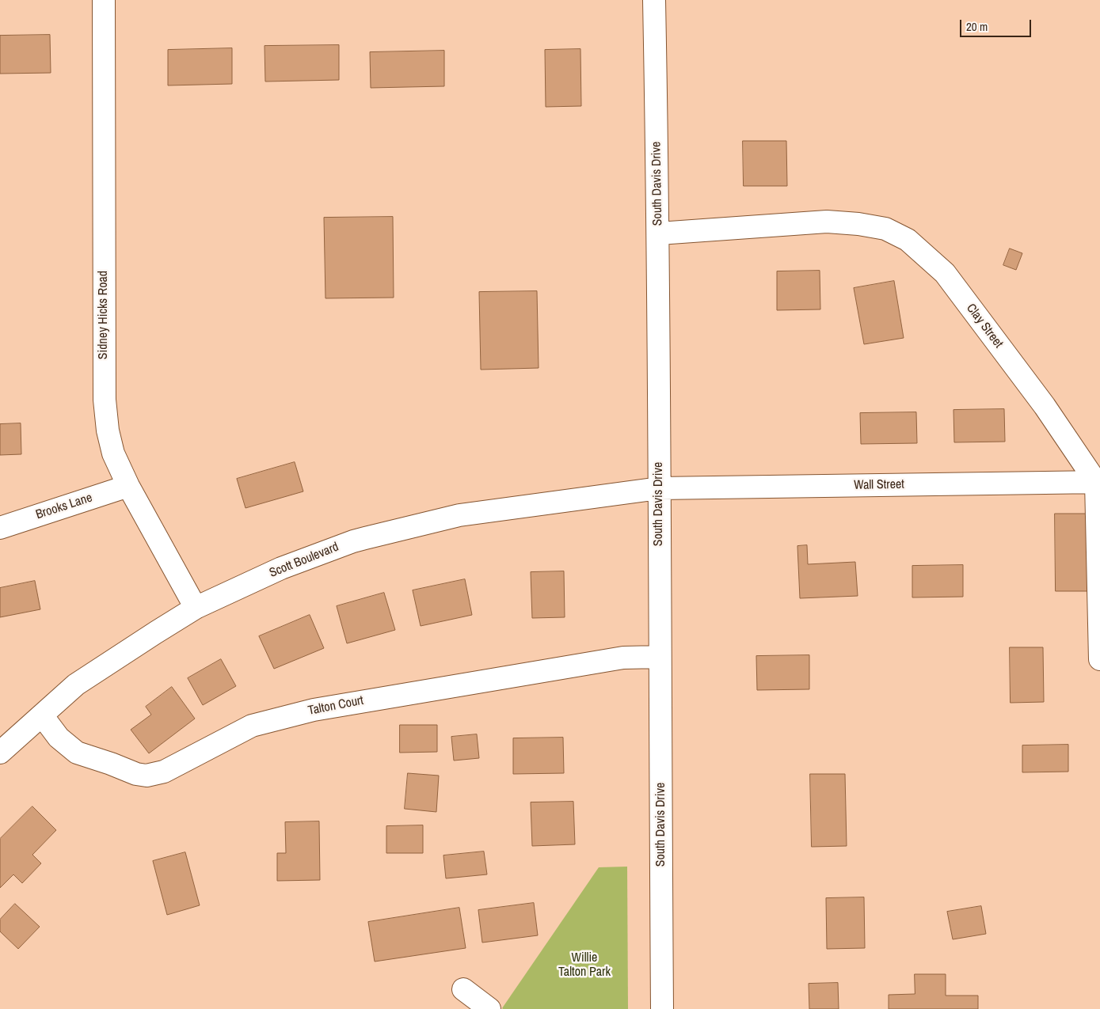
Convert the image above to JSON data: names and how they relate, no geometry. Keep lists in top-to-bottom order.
{
  "streets": {
    "street": [
      "South Davis Drive",
      "Sidney Hicks Road",
      "Clay Street",
      "Wall Street",
      "Brooks Lane",
      "Scott Boulevard",
      "Talton Court"
    ]
  },
  "crossings": [
    ["South Davis Drive", "Clay Street"],
    ["South Davis Drive", "Wall Street"],
    ["South Davis Drive", "Scott Boulevard"],
    ["South Davis Drive", "Talton Court"],
    ["Sidney Hicks Road", "Brooks Lane"],
    ["Sidney Hicks Road", "Scott Boulevard"],
    ["Clay Street", "Wall Street"],
    ["Wall Street", "Scott Boulevard"],
    ["Scott Boulevard", "Talton Court"]
  ],
  "parks": ["Willie Talton Park"],
  "scale_bar": "20 m"
}
